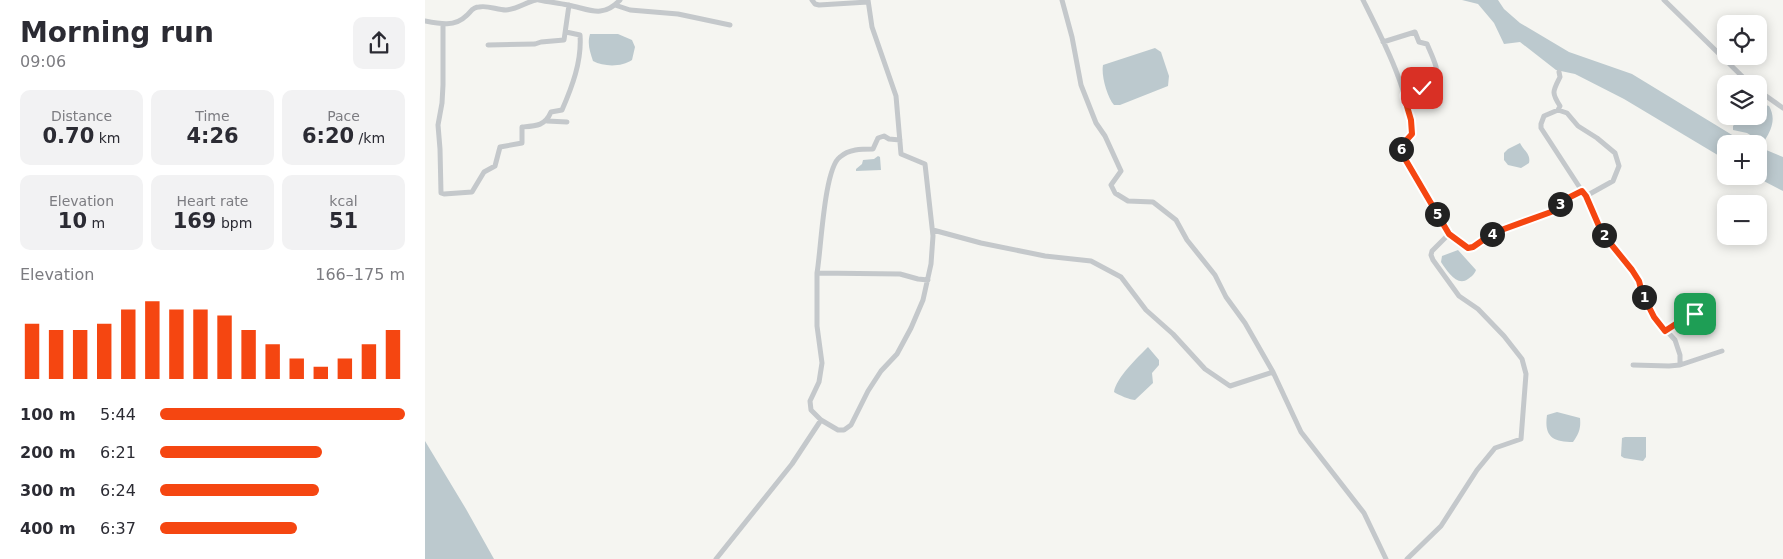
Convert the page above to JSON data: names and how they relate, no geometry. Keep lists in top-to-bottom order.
{
  "page": {
    "heading": ["Morning run", "09:06"],
    "map_buttons": ["+", "−"],
    "stats": [
      ["Distance", "0.70 km"],
      ["Time", "4:26"],
      ["Pace", "6:20 /km"],
      ["Elevation", "10 m"],
      ["Heart rate", "169 bpm"],
      ["kcal", "51"]
    ],
    "pins": [
      "6",
      "3",
      "5",
      "4",
      "2",
      "1"
    ],
    "chart": ["Elevation", "166–175 m"],
    "list": [
      {
        "name": "100 m",
        "note": "5:44"
      },
      {
        "name": "200 m",
        "note": "6:21"
      },
      {
        "name": "300 m",
        "note": "6:24"
      },
      {
        "name": "400 m",
        "note": "6:37"
      }
    ]
  }
}
